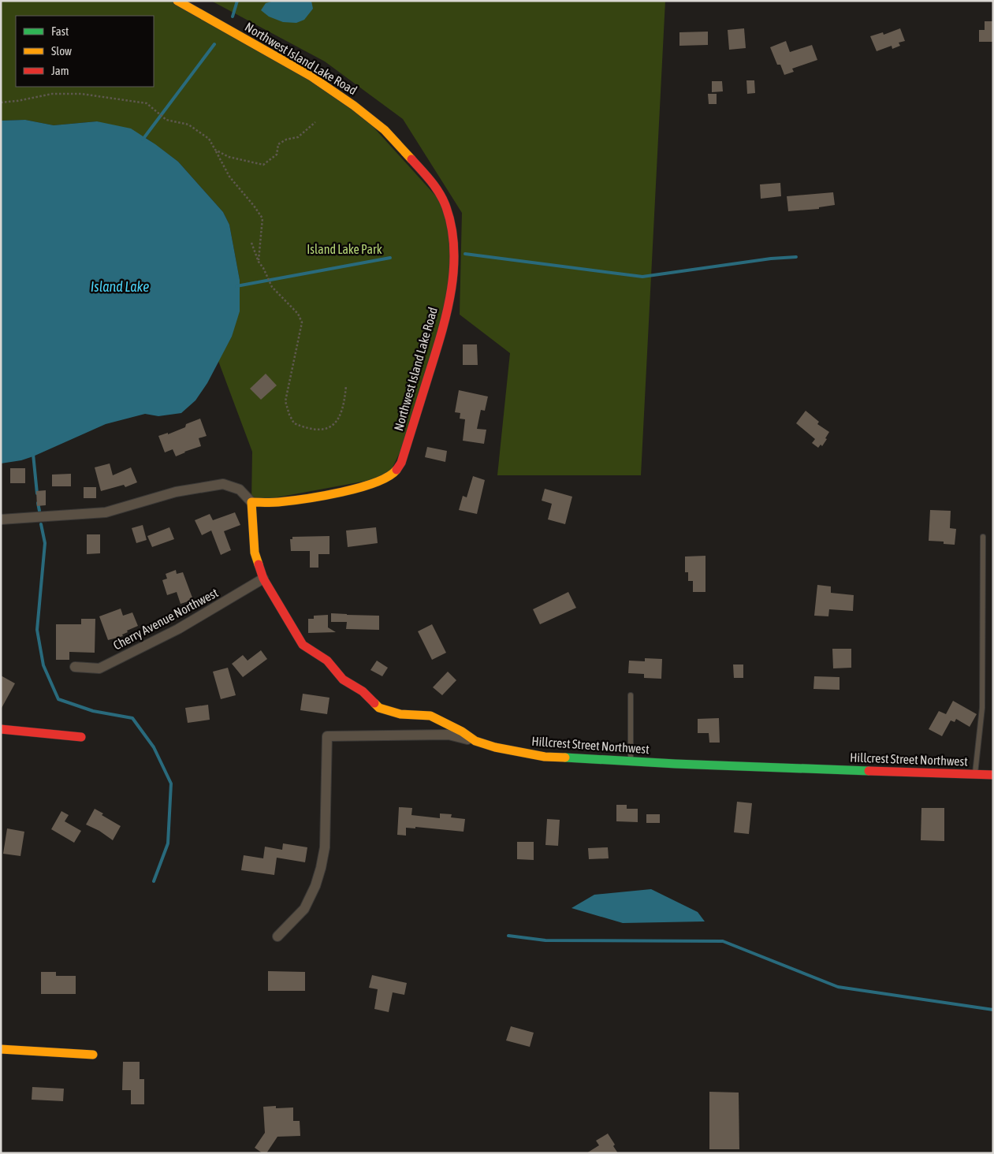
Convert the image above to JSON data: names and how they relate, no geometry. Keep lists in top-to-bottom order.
{
  "streets": {
    "street": ["Northwest Island Lake Road", "Cherry Avenue Northwest", "Hillcrest Street Northwest"]
  },
  "crossings": [
    ["Northwest Island Lake Road", "Hillcrest Street Northwest"],
    ["Cherry Avenue Northwest", "Hillcrest Street Northwest"]
  ],
  "water": ["Island Lake"],
  "parks": ["Island Lake Park"],
  "legend": ["Fast", "Slow", "Jam"]
}
